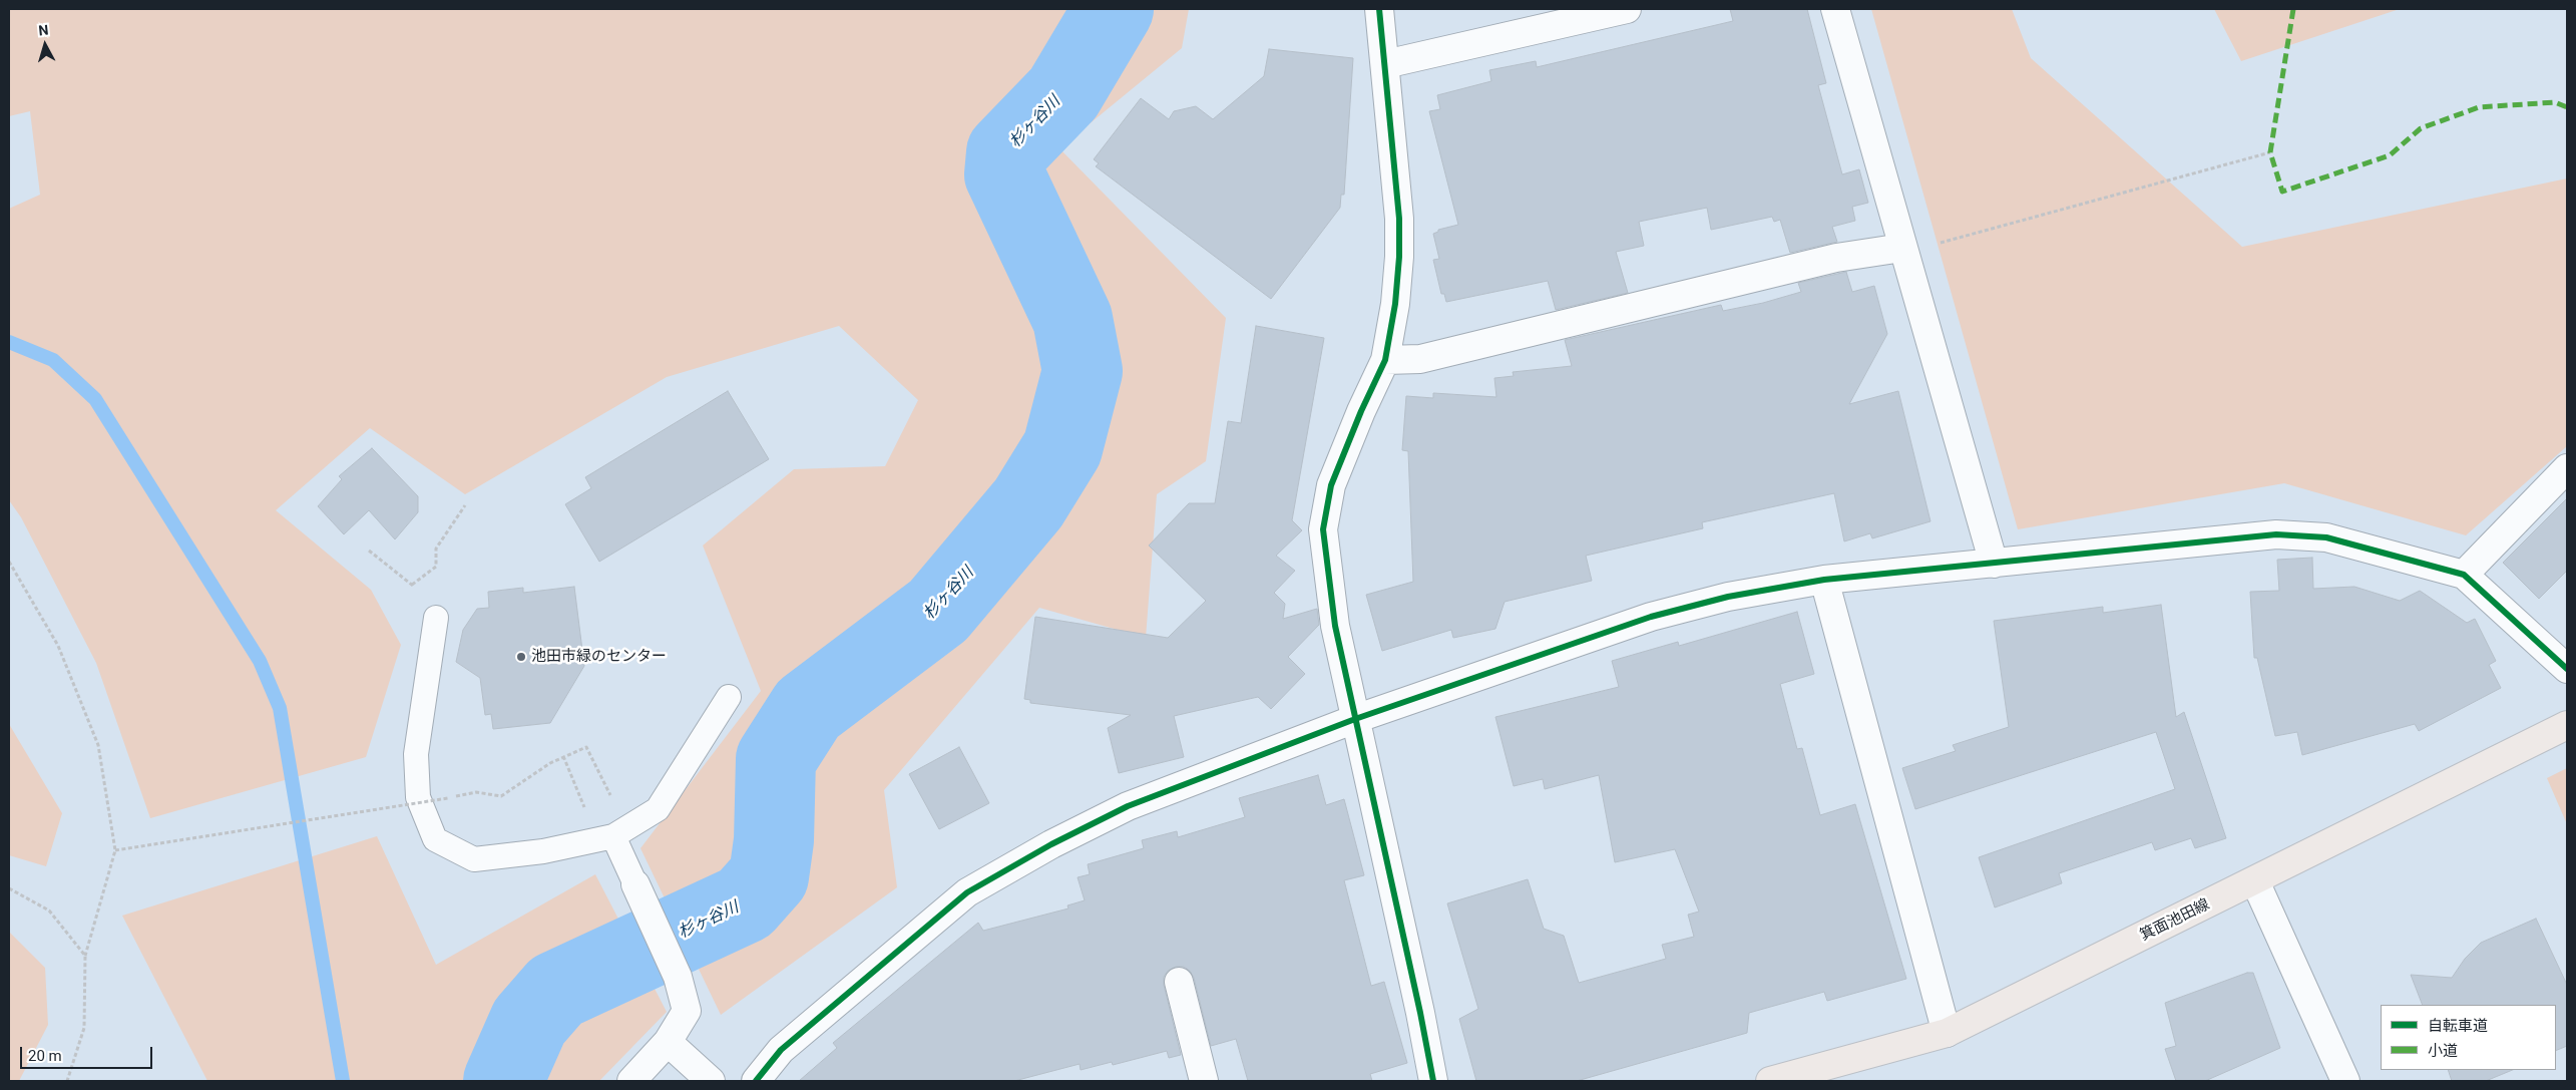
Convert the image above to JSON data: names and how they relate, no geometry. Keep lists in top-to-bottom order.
{
  "streets": {
    "main road": ["箕面池田線"]
  },
  "water": ["杉ヶ谷川"],
  "places": ["池田市緑のセンター"],
  "legend": ["自転車道", "小道"],
  "scale_bar": "20 m",
  "north": "top"
}
